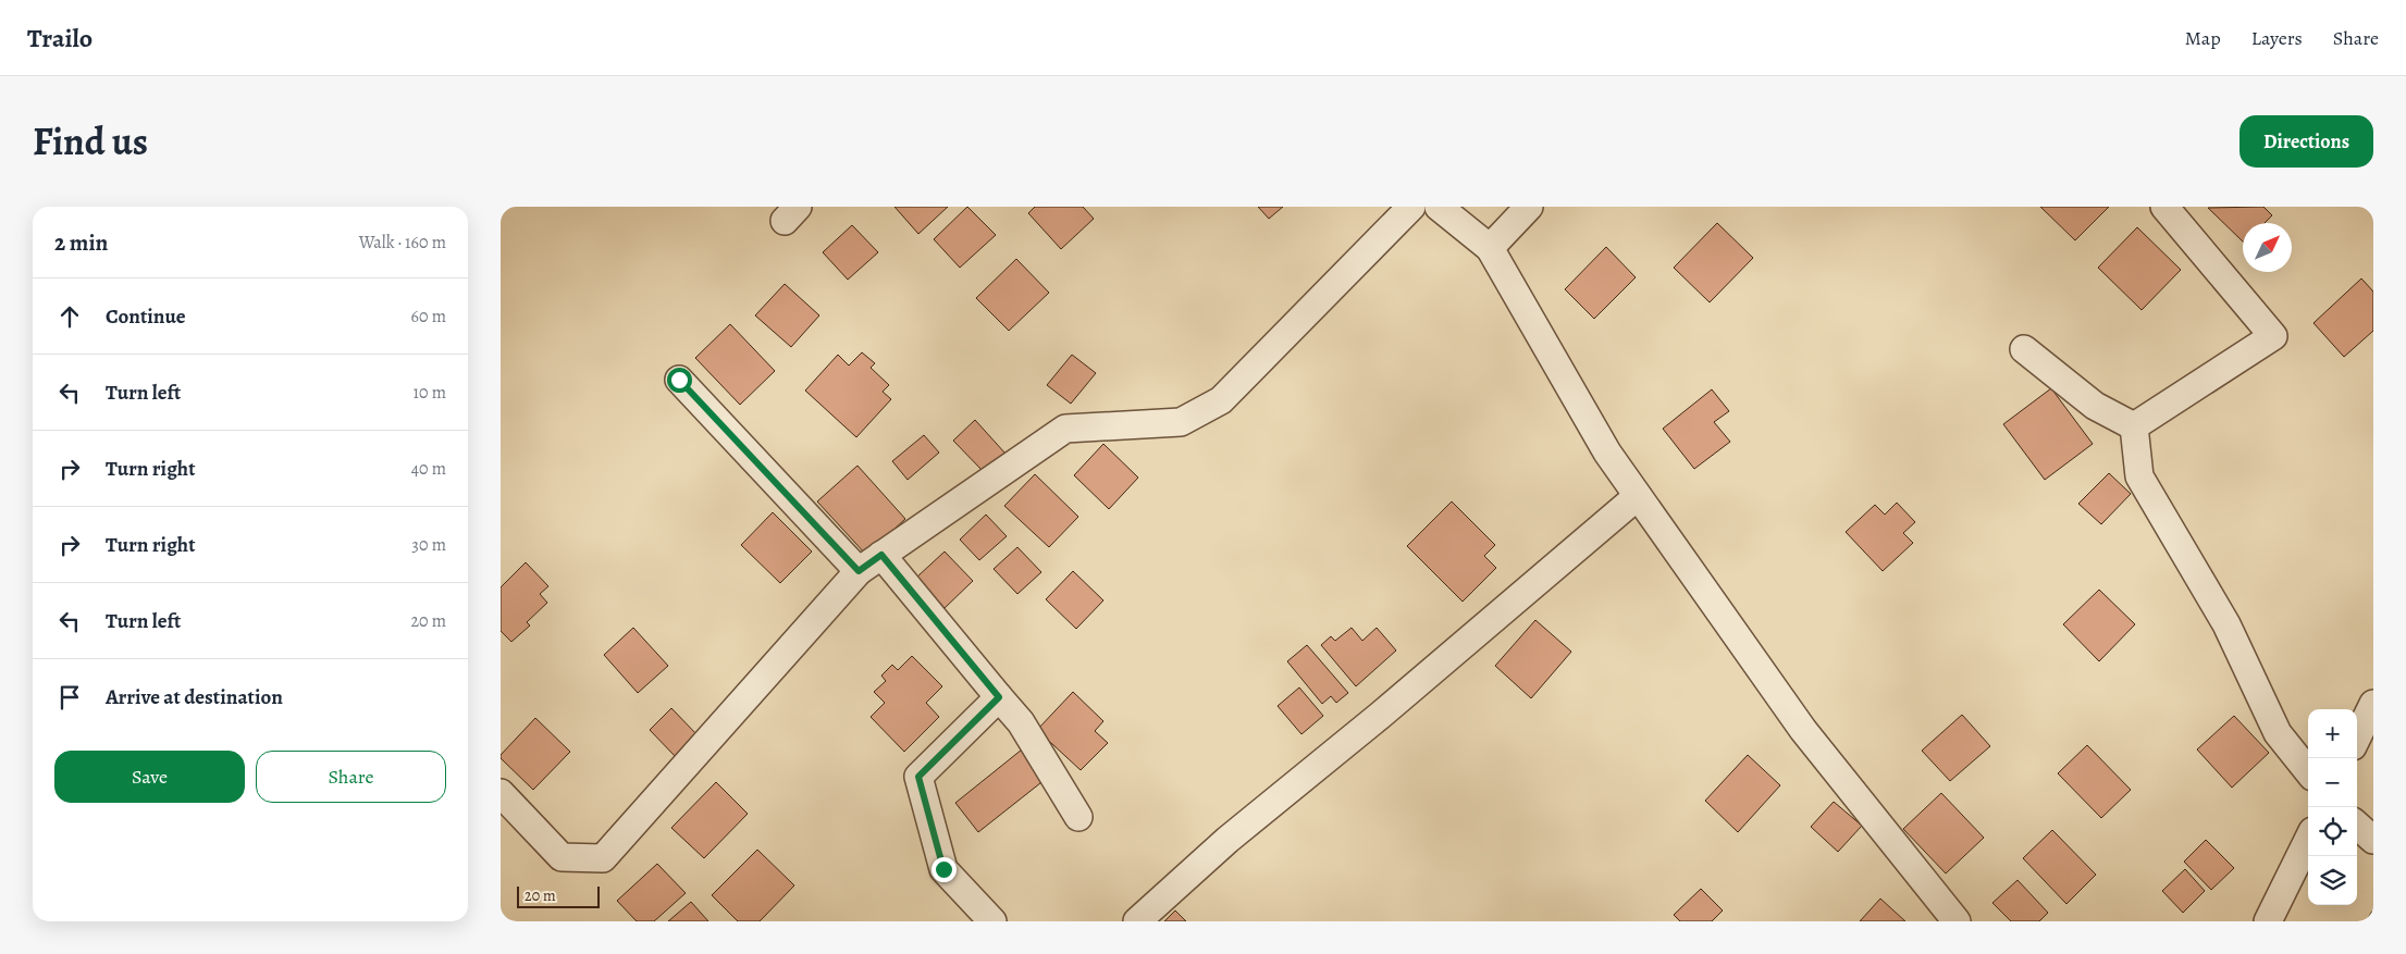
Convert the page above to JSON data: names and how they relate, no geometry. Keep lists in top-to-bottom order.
{
  "scale_bar": "20 m",
  "north": "top right",
  "page": {
    "header": "Trailo",
    "nav": ["Map", "Layers", "Share"],
    "title": "Find us",
    "buttons": [
      "Directions",
      ["Save", "Share"]
    ],
    "heading": ["2 min", "Walk · 160 m"],
    "list": [
      ["Continue", "60 m"],
      ["Turn left", "10 m"],
      ["Turn right", "40 m"],
      ["Turn right", "30 m"],
      ["Turn left", "20 m"],
      "Arrive at destination"
    ],
    "map_buttons": ["+", "−"],
    "scale": "20 m"
  }
}
